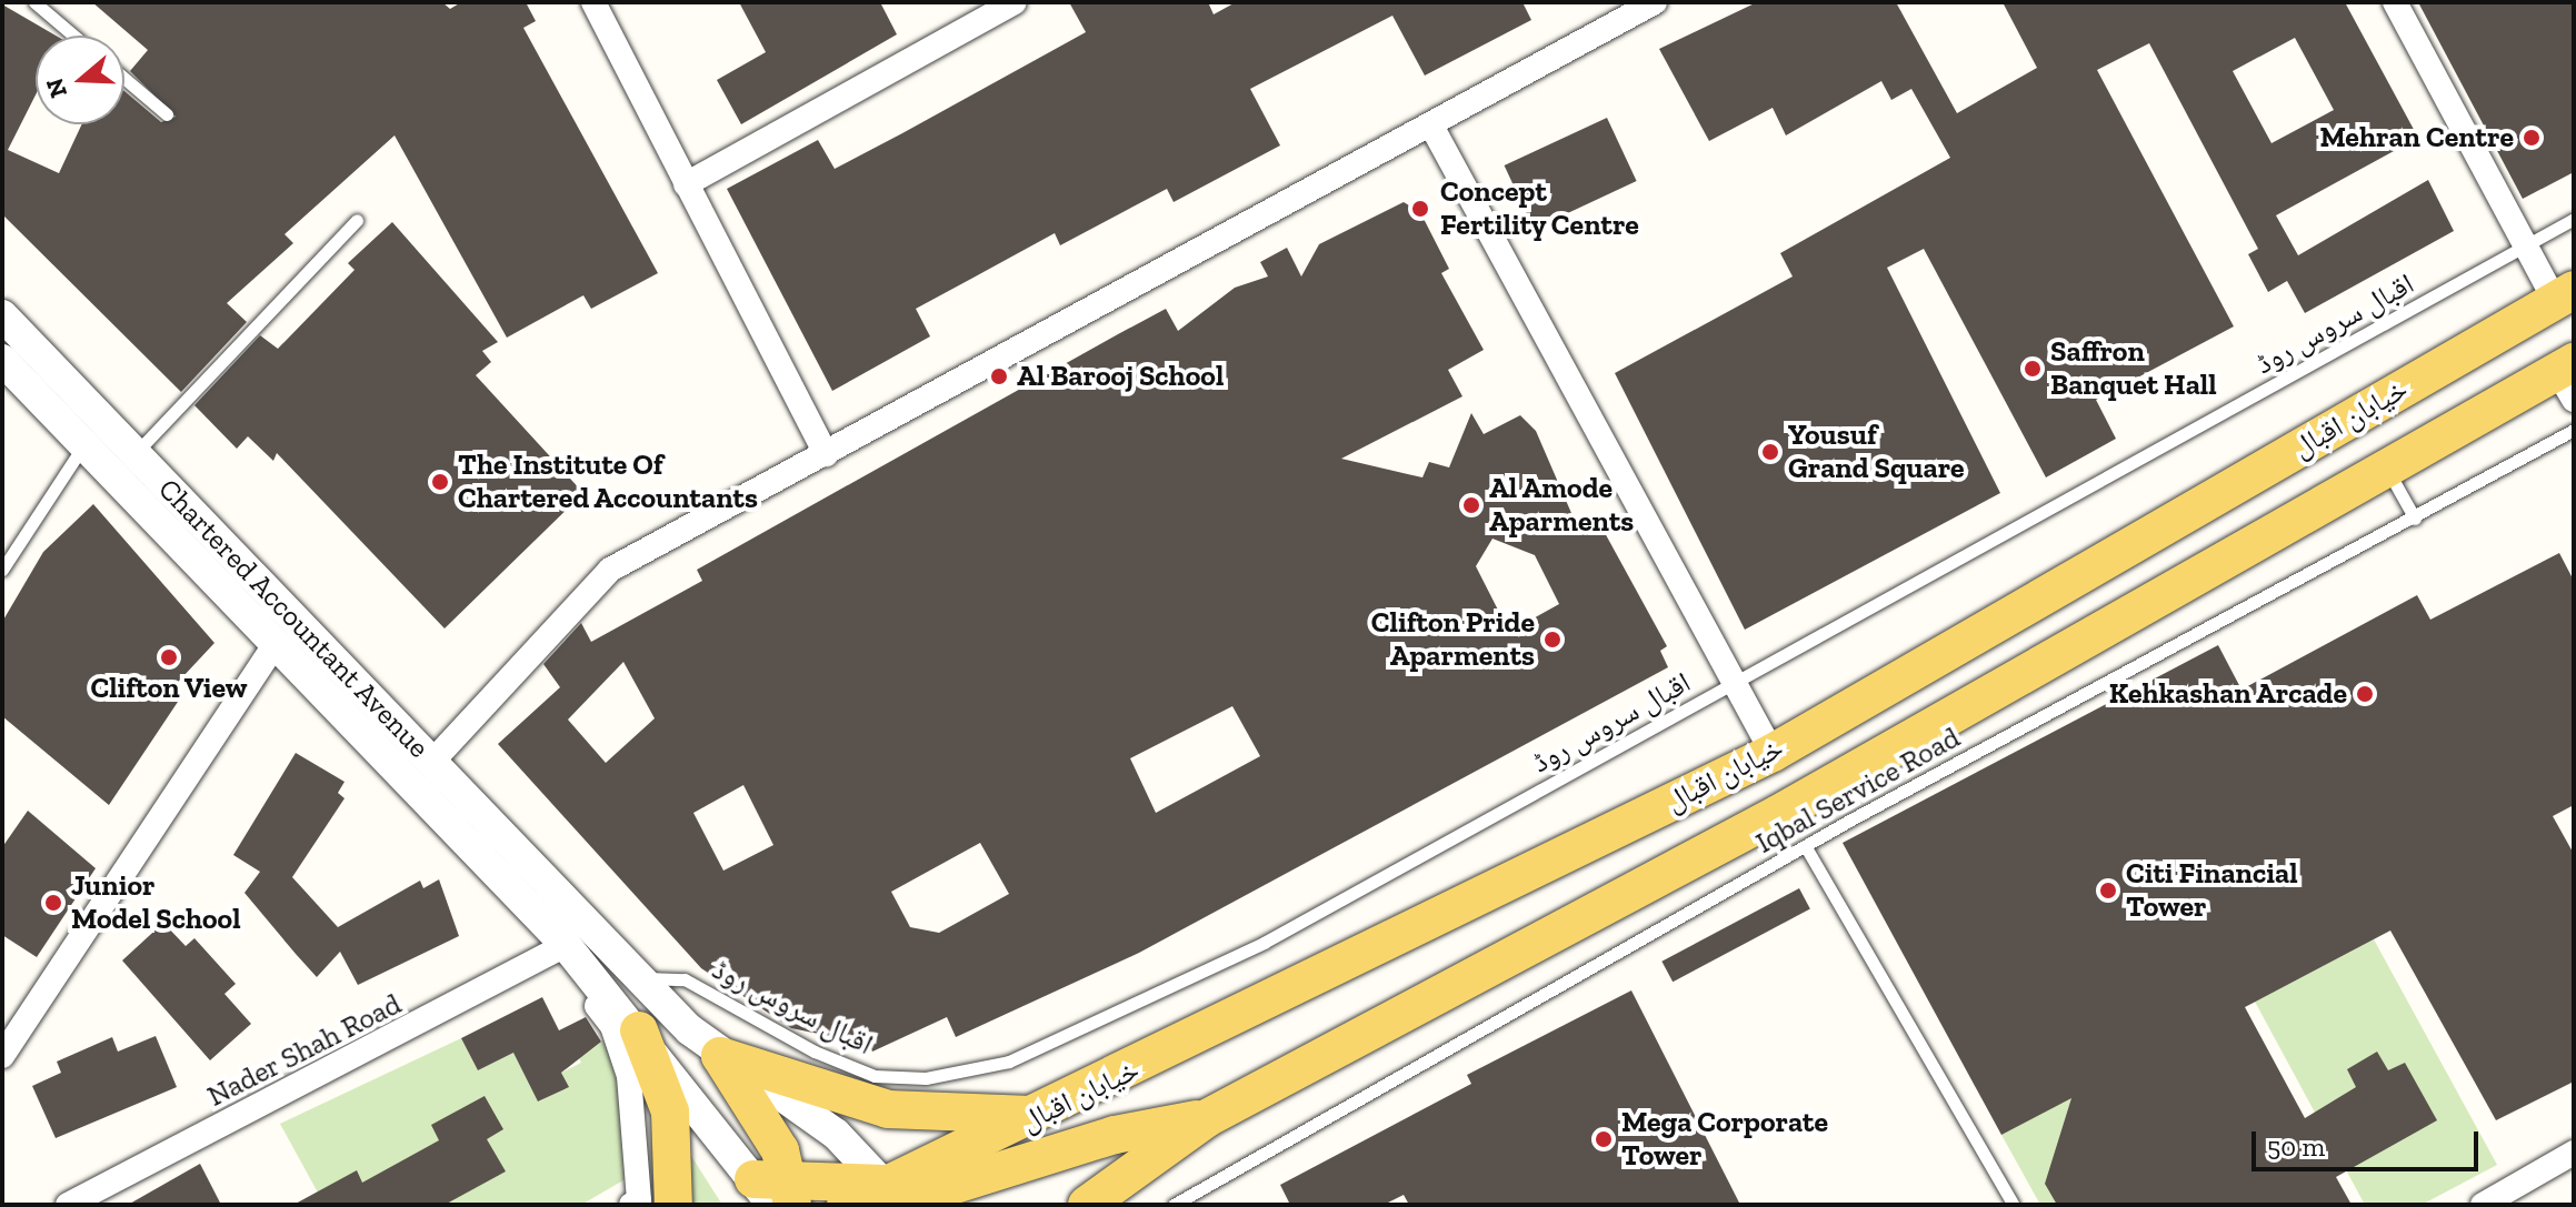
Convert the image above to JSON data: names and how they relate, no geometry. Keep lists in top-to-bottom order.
{
  "streets": {
    "main road": ["خیابان اقبال"],
    "street": ["Chartered Accountant Avenue", "Nader Shah Road"],
    "lane": ["اقبال سروس روڈ", "Iqbal Service Road"]
  },
  "crossings": [
    ["Chartered Accountant Avenue", "Nader Shah Road"]
  ],
  "places": [
    "Mehran Centre",
    "Concept Fertility Centre",
    "Saffron Banquet Hall",
    "Al Barooj School",
    "Yousuf Grand Square",
    "The Institute Of Chartered Accountants",
    "Al Amode Aparments",
    "Clifton Pride Aparments",
    "Clifton View",
    "Kehkashan Arcade",
    "Citi Financial Tower",
    "Junior Model School",
    "Mega Corporate Tower"
  ],
  "scale_bar": "50 m",
  "north": "left"
}
